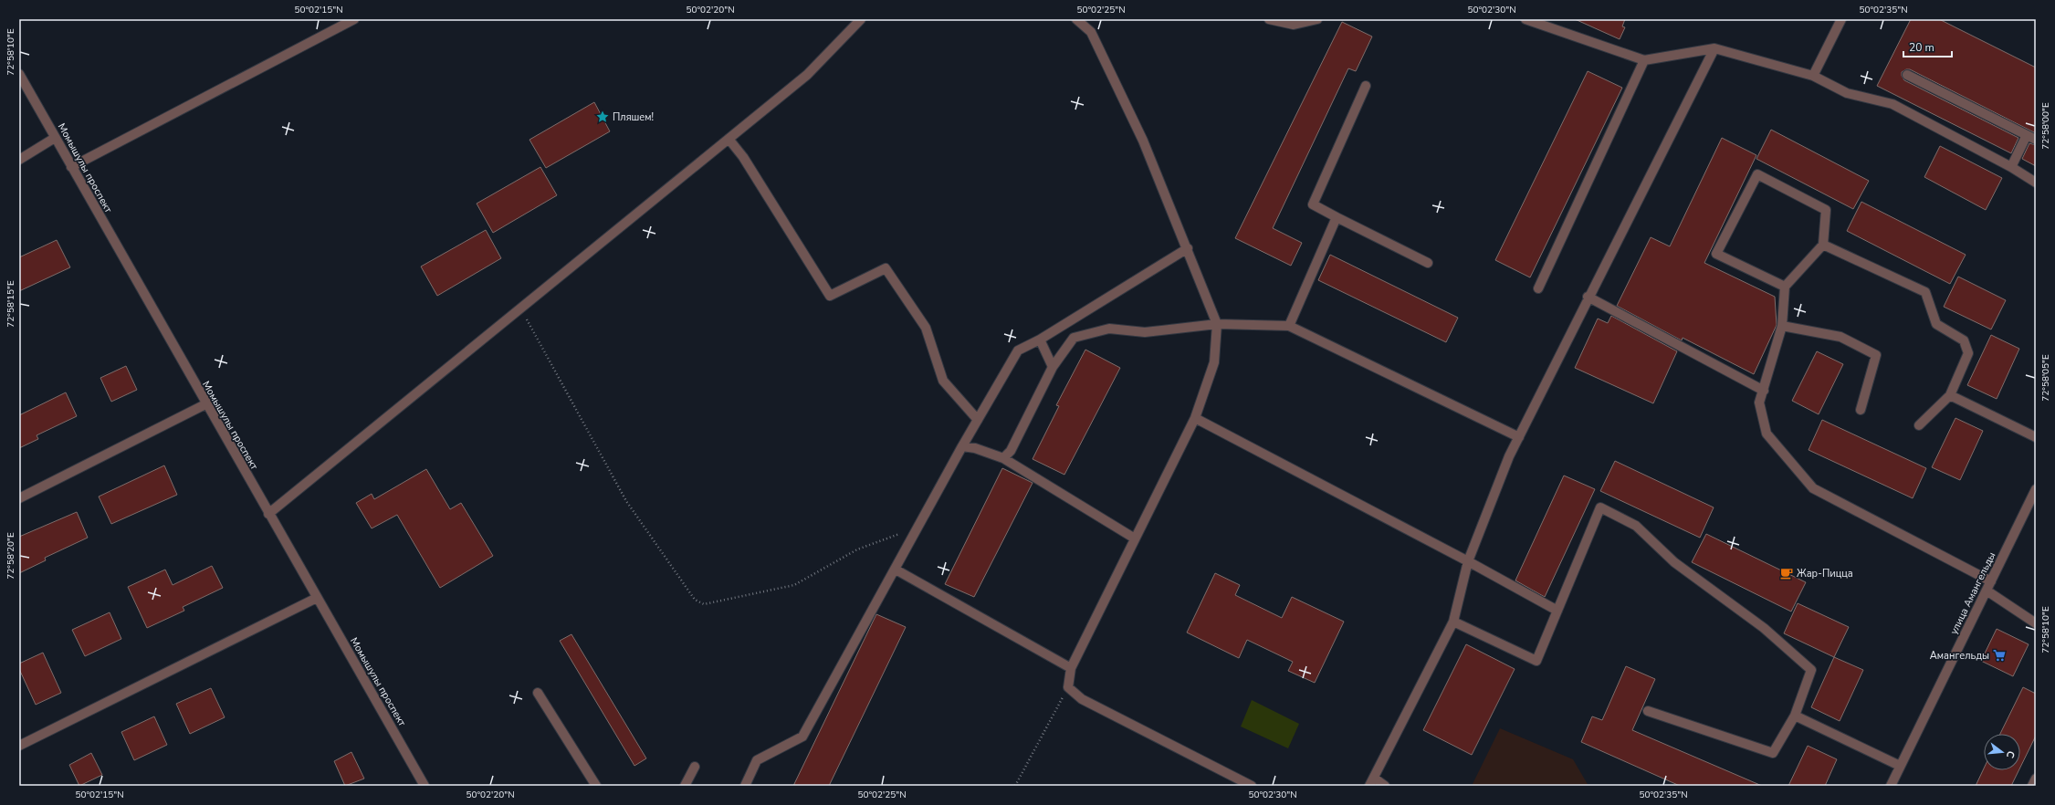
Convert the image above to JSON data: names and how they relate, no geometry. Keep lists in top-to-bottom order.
{
  "streets": {
    "street": ["Момышулы проспект", "улица Амангельды"]
  },
  "places": {
    "place": ["Пляшем!"],
    "cafe": ["Жар-Пицца"],
    "supermarket": ["Амангельды"]
  },
  "scale_bar": "20 m",
  "north": "right",
  "coordinates": [
    "50°02'15\"N",
    "50°02'20\"N",
    "50°02'25\"N",
    "50°02'30\"N",
    "50°02'35\"N",
    "72°58'10\"E",
    "72°58'00\"E",
    "72°58'15\"E",
    "72°58'05\"E",
    "72°58'20\"E"
  ]
}
